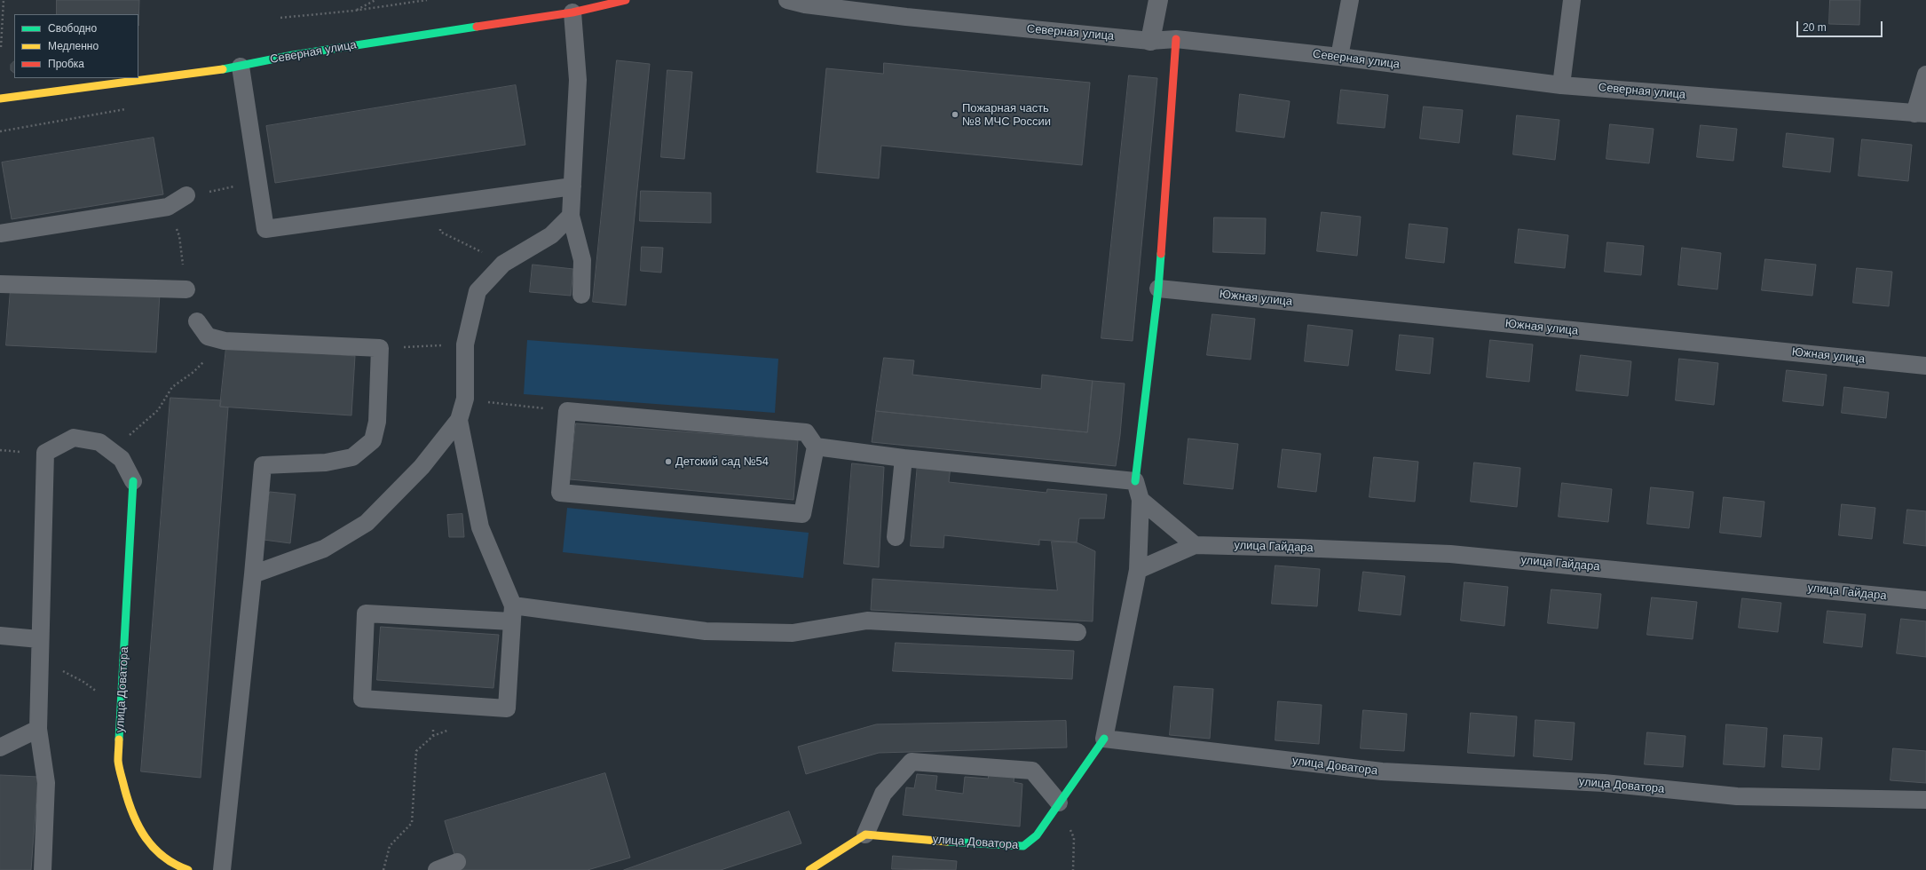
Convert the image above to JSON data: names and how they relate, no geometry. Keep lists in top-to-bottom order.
{
  "streets": {
    "street": ["Северная улица", "улица Доватора"],
    "lane": ["Южная улица", "улица Гайдара"]
  },
  "places": ["Пожарная часть №8 МЧС России", "Детский сад №54"],
  "legend": ["Свободно", "Медленно", "Пробка"],
  "scale_bar": "20 m"
}
